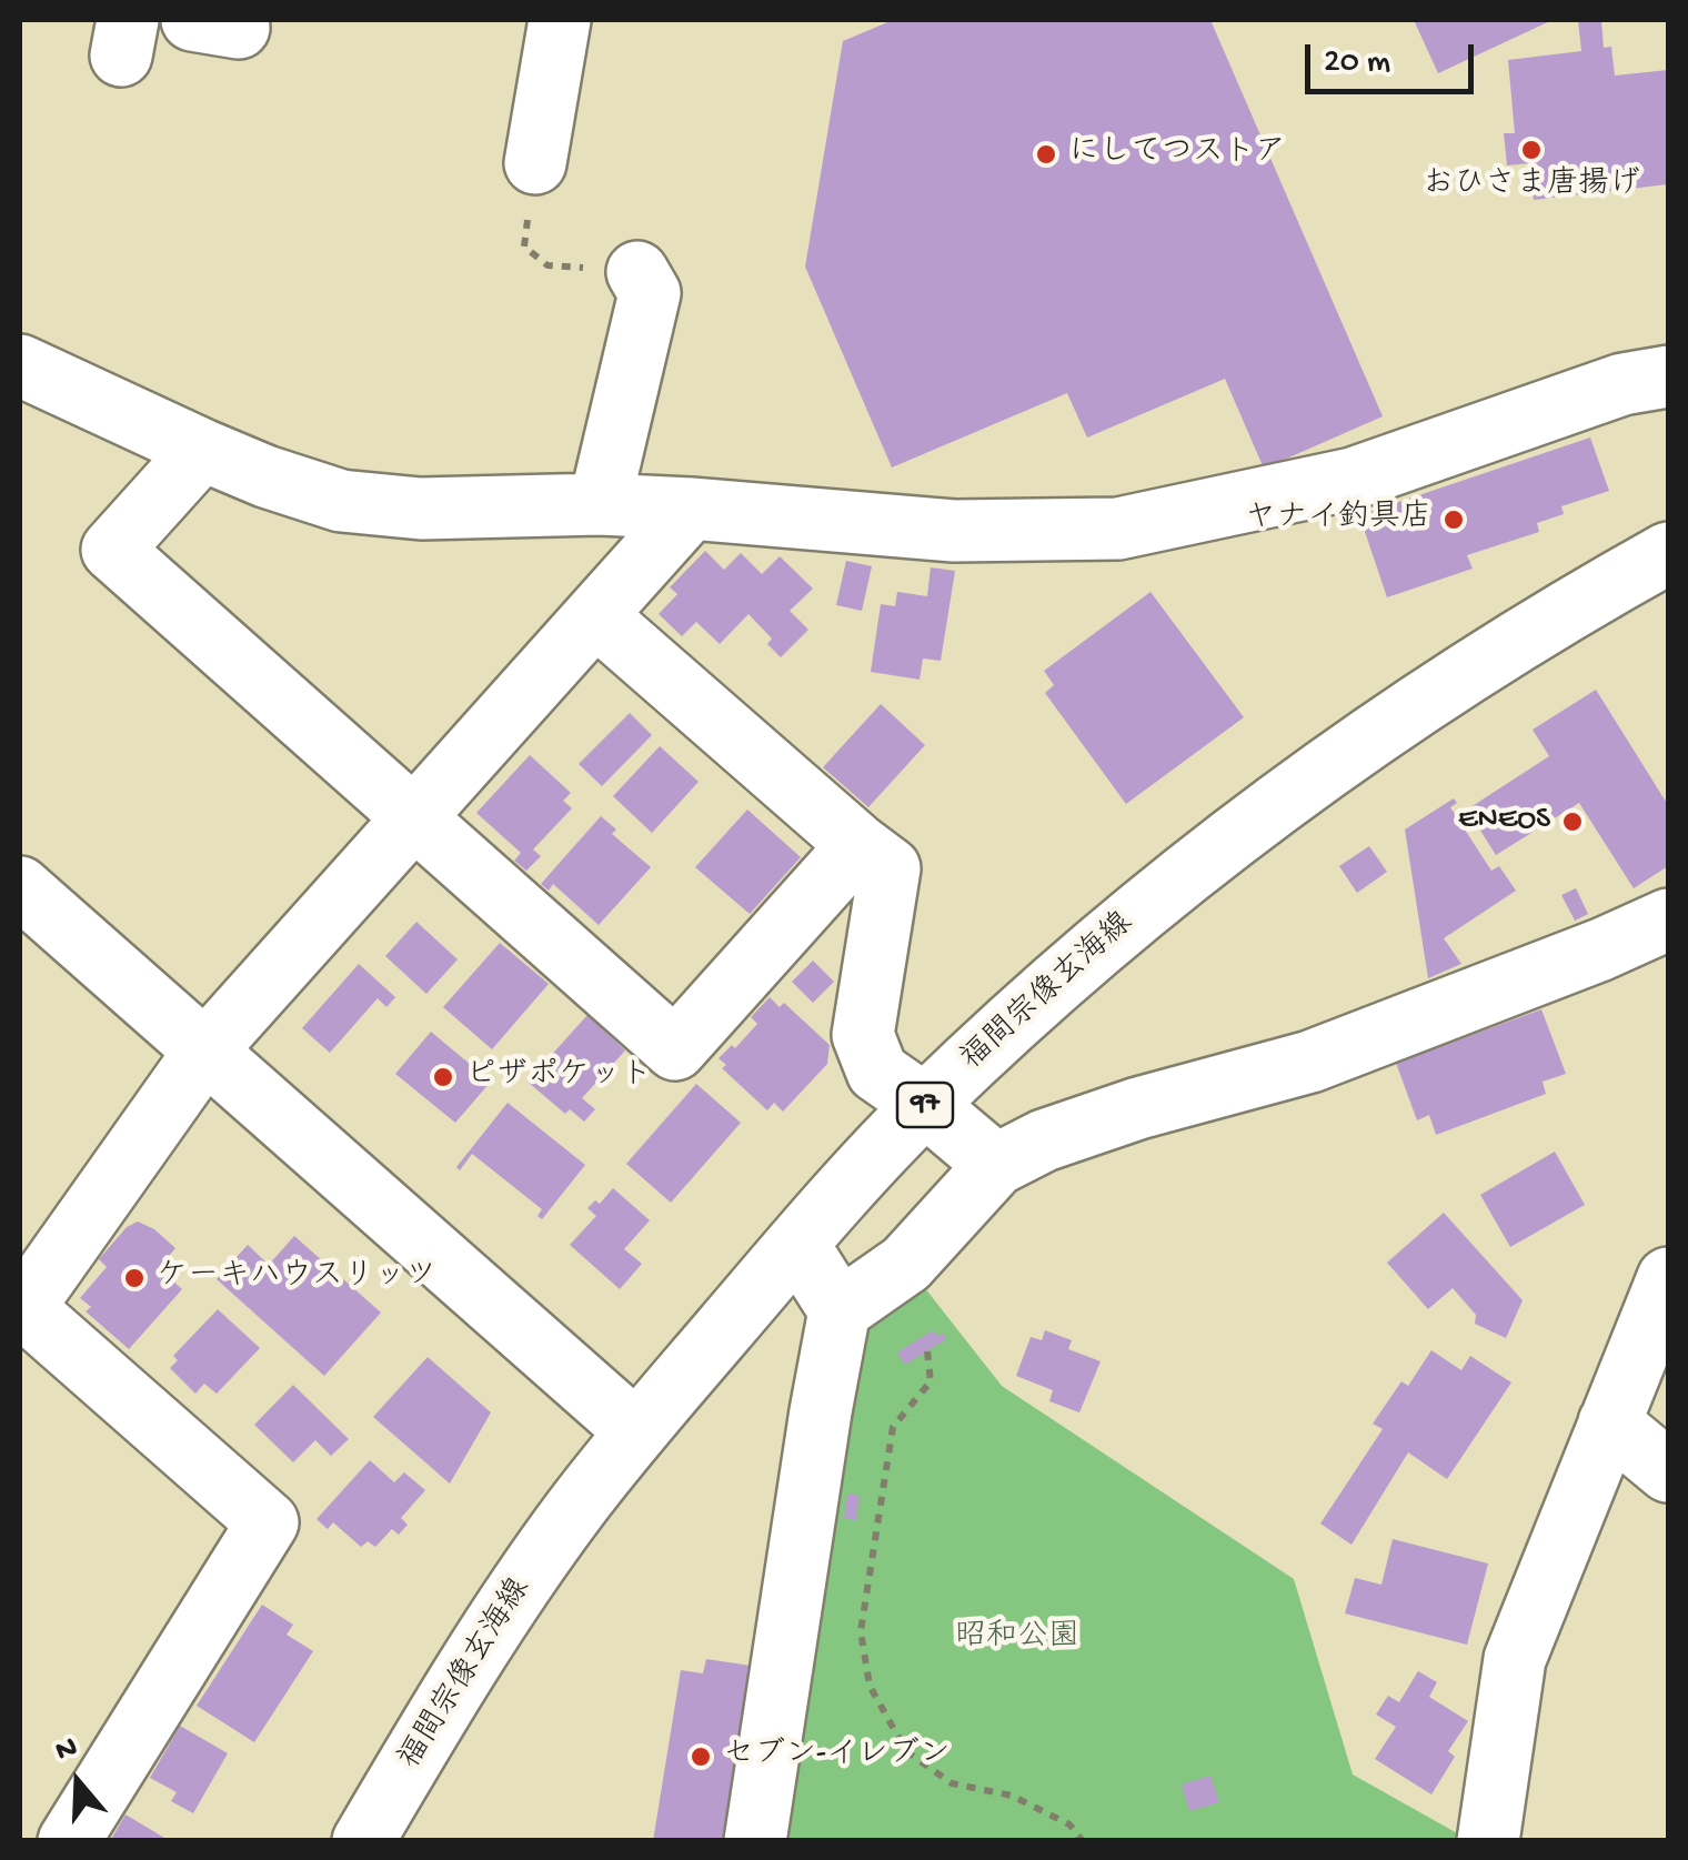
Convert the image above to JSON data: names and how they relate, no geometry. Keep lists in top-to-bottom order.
{
  "streets": {
    "street": ["福間宗像玄海線", "97"]
  },
  "parks": ["昭和公園"],
  "places": [
    "おひさま唐揚げ",
    "にしてつストア",
    "ヤナイ釣具店",
    "ENEOS",
    "ピザポケット",
    "ケーキハウスリッツ",
    "セブン-イレブン"
  ],
  "scale_bar": "20 m",
  "north": "top"
}
